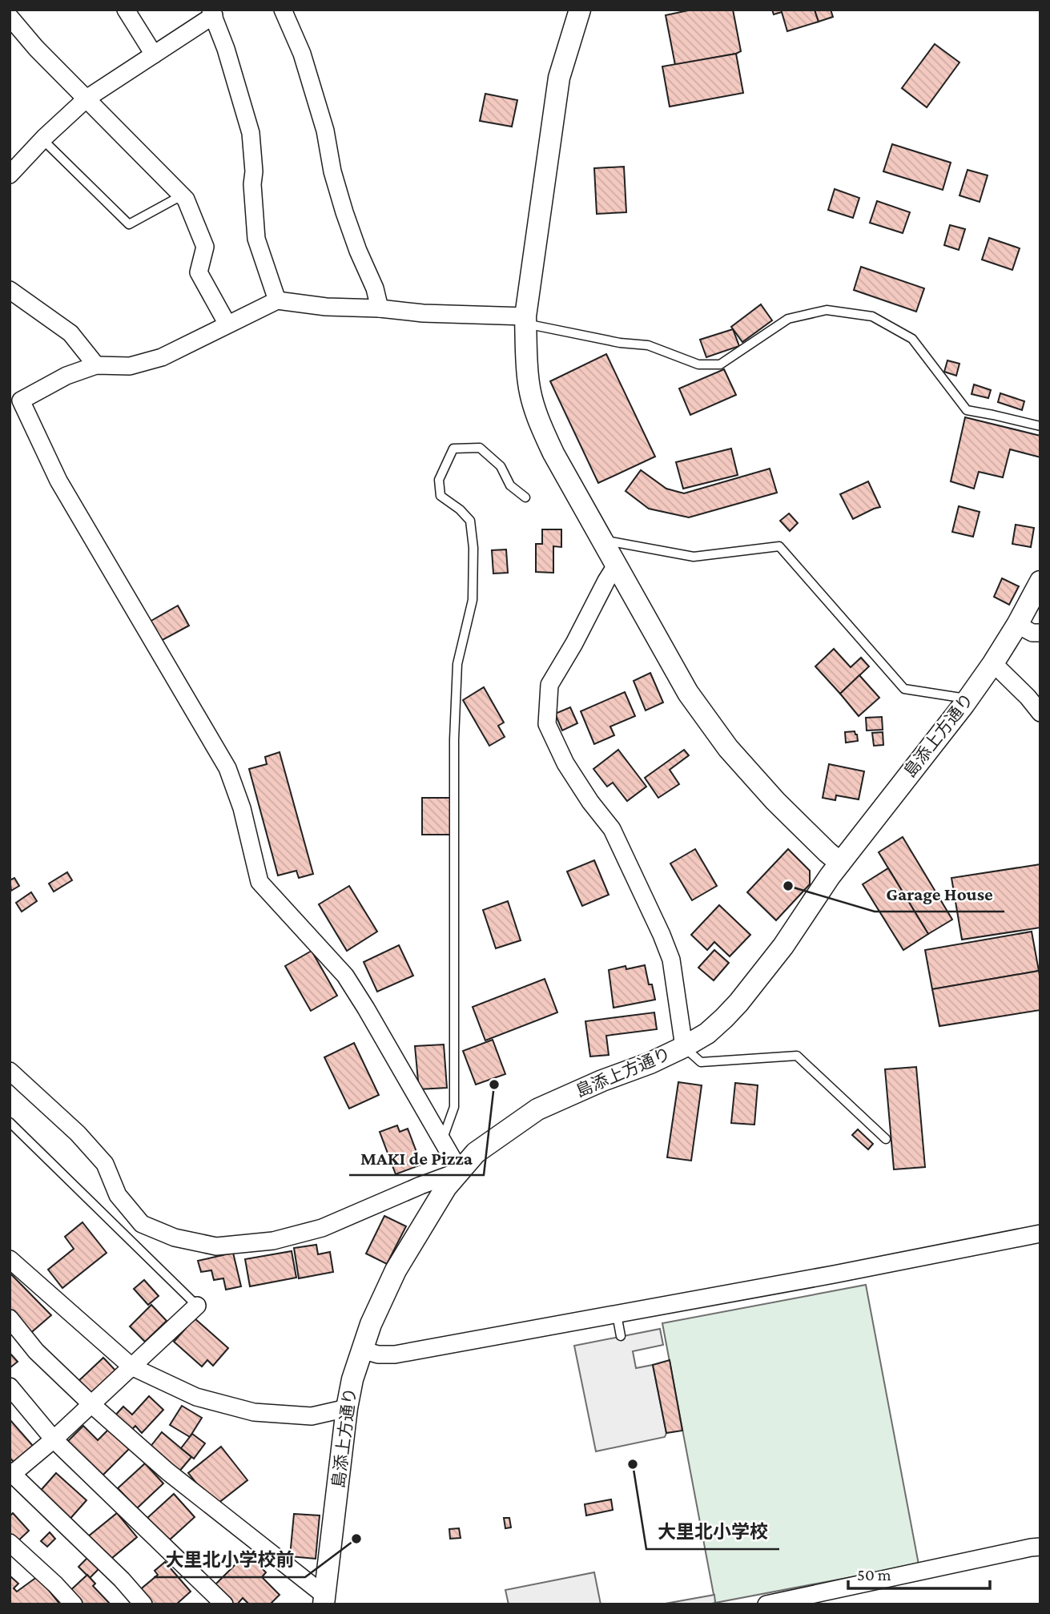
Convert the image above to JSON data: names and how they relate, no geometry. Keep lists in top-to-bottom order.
{
  "streets": {
    "street": ["島添上方通り"]
  },
  "places": [
    "Garage House",
    "MAKI de Pizza",
    "大里北小学校",
    "大里北小学校前"
  ],
  "scale_bar": "50 m"
}
